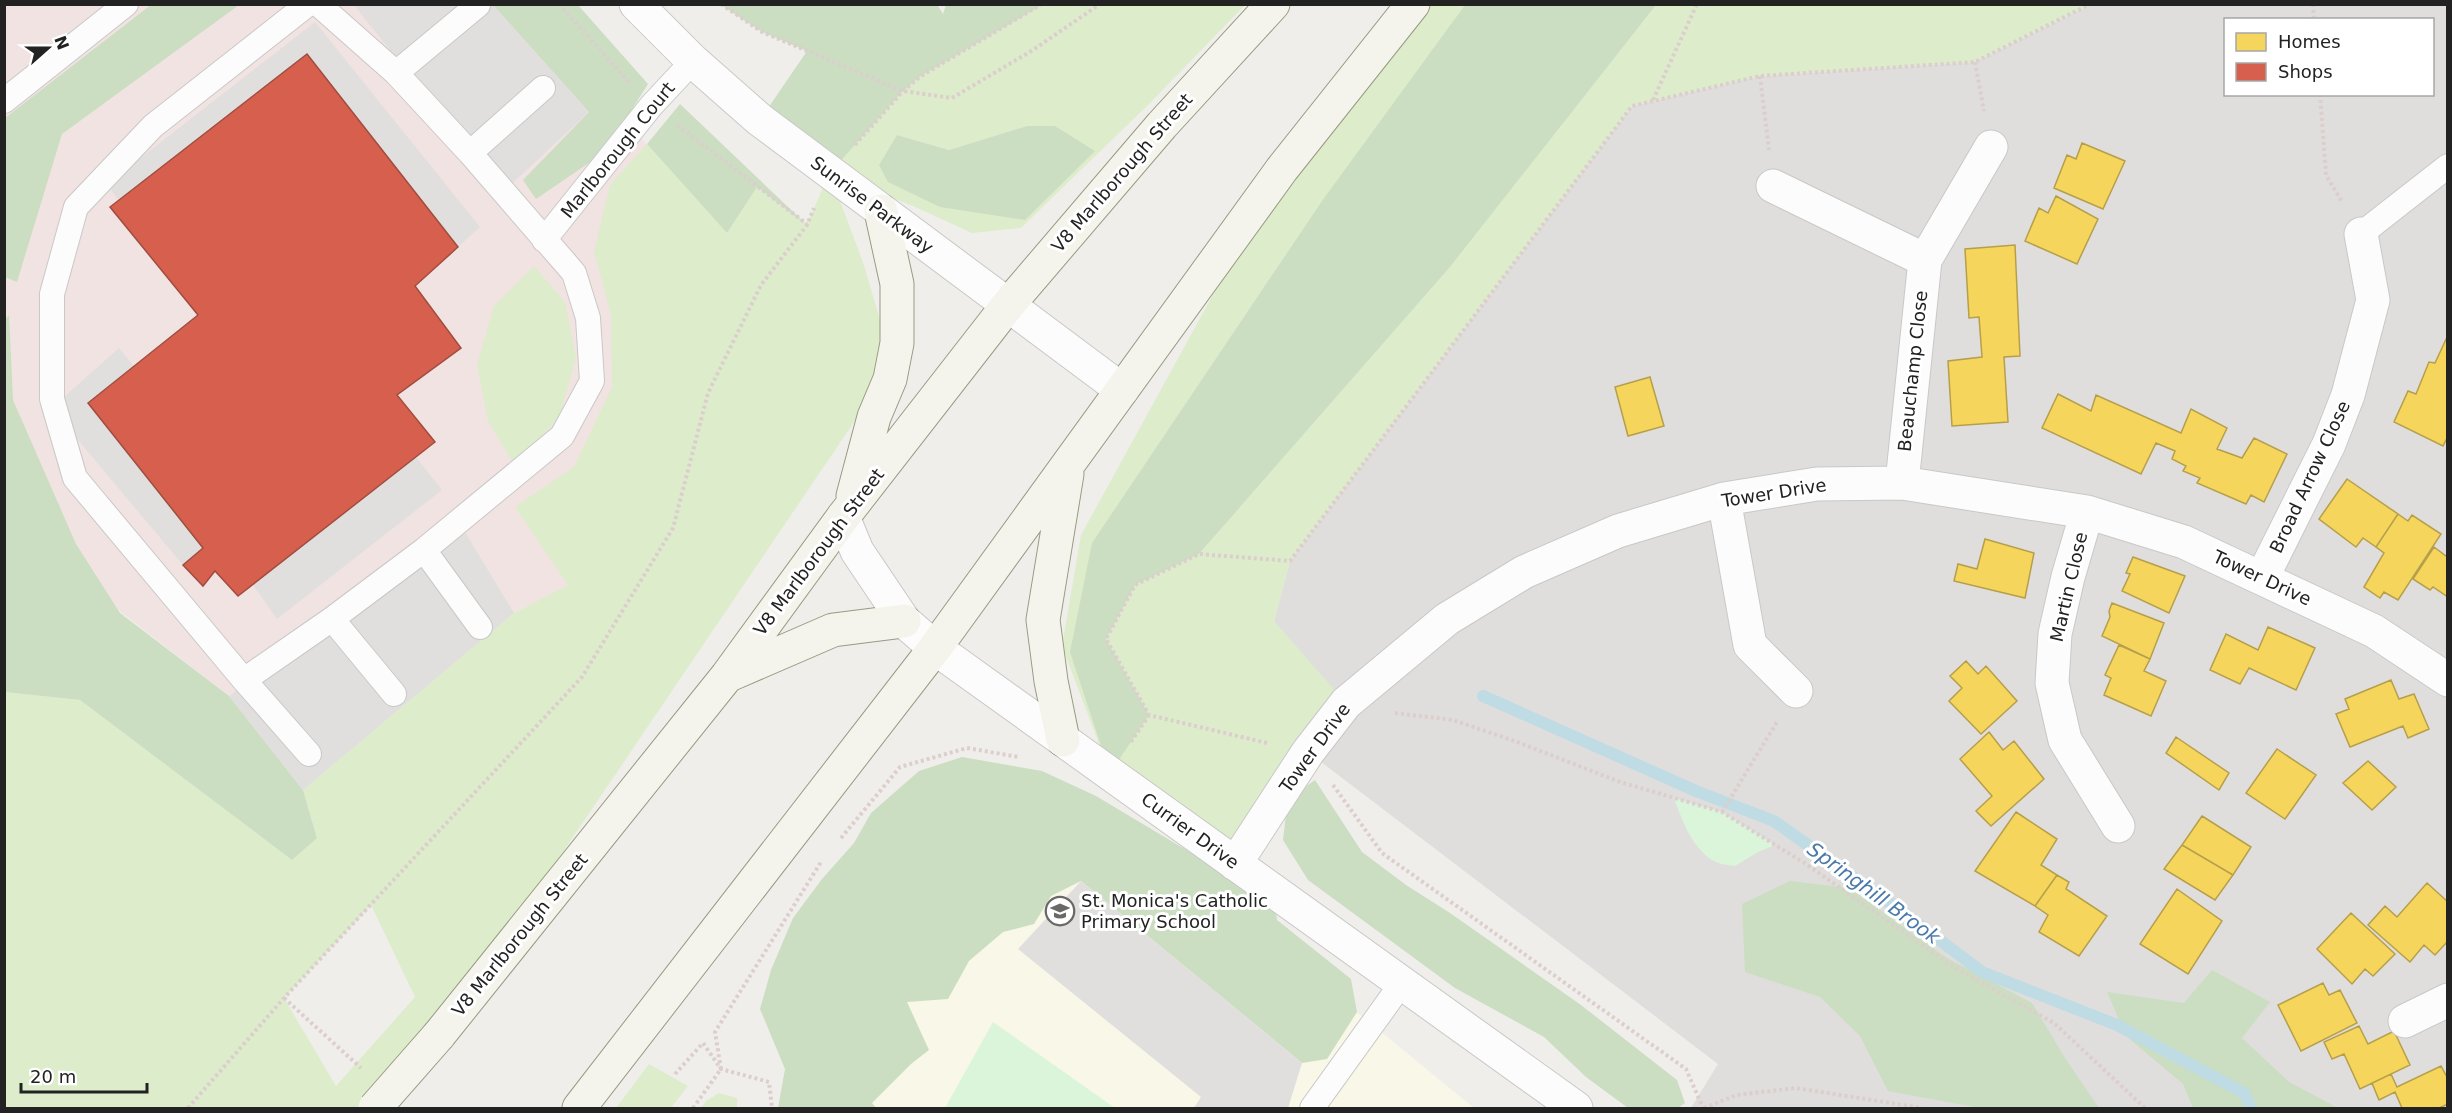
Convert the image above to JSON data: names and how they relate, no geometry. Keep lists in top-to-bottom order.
{
  "streets": {
    "main road": ["V8 Marlborough Street"],
    "street": [
      "Sunrise Parkway",
      "Beauchamp Close",
      "Broad Arrow Close",
      "Tower Drive",
      "Martin Close",
      "Currier Drive"
    ],
    "lane": ["Marlborough Court"]
  },
  "crossings": [
    ["Marlborough Court", "Sunrise Parkway"],
    ["V8 Marlborough Street", "Sunrise Parkway"],
    ["V8 Marlborough Street", "Currier Drive"],
    ["Beauchamp Close", "Tower Drive"],
    ["Broad Arrow Close", "Tower Drive"],
    ["Tower Drive", "Martin Close"],
    ["Tower Drive", "Currier Drive"]
  ],
  "water": ["Springhill Brook"],
  "places": {
    "school or university": ["St. Monica's Catholic Primary School"]
  },
  "legend": ["Homes", "Shops"],
  "scale_bar": "20 m",
  "north": "right"
}
